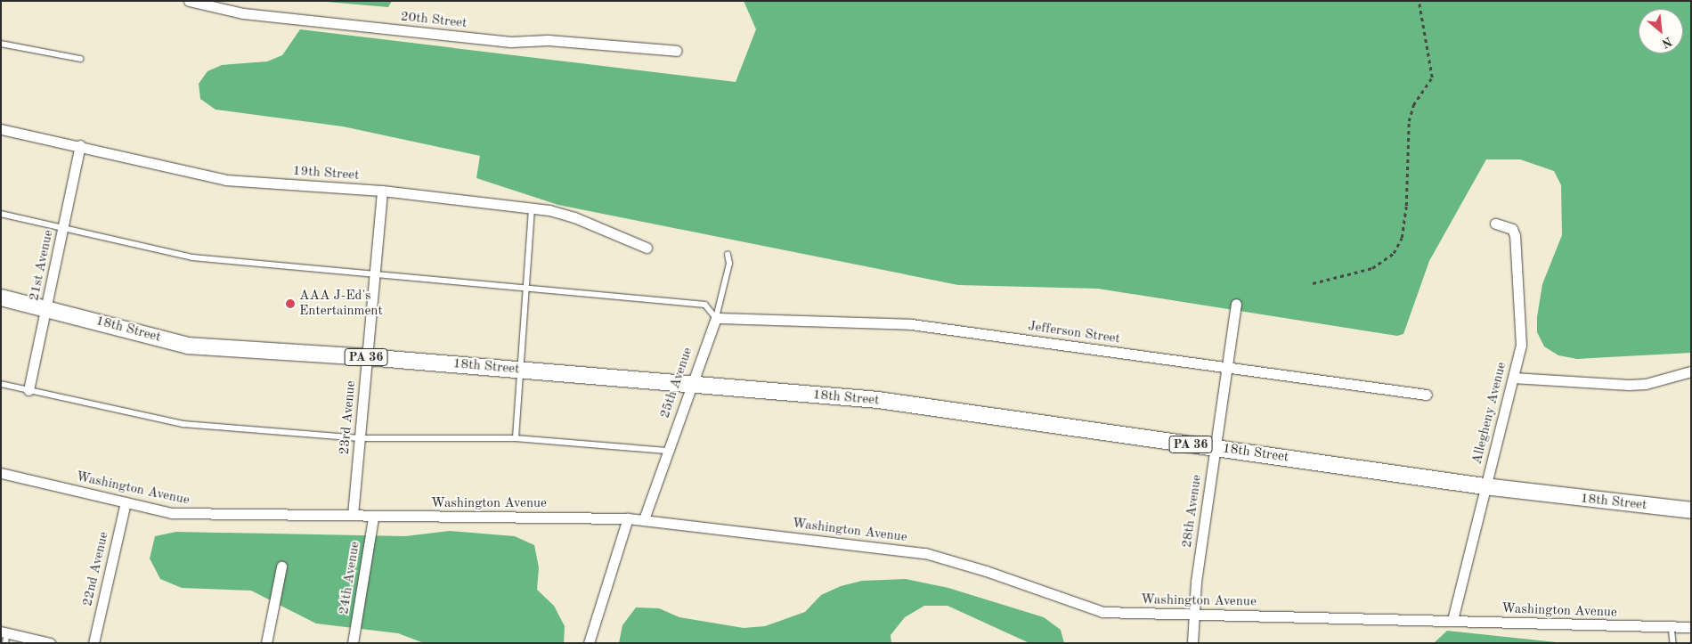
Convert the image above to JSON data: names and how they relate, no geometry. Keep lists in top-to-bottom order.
{
  "streets": {
    "main road": ["18th Street", "PA 36"],
    "street": [
      "20th Street",
      "19th Street",
      "21st Avenue",
      "Jefferson Street",
      "25th Avenue",
      "Allegheny Avenue",
      "23rd Avenue",
      "Washington Avenue",
      "28th Avenue",
      "22nd Avenue",
      "24th Avenue"
    ]
  },
  "crossings": [
    ["19th Street", "21st Avenue"],
    ["19th Street", "23rd Avenue"],
    ["21st Avenue", "18th Street"],
    ["18th Street", "25th Avenue"],
    ["18th Street", "Allegheny Avenue"],
    ["18th Street", "23rd Avenue"],
    ["18th Street", "28th Avenue"],
    ["Jefferson Street", "25th Avenue"],
    ["Jefferson Street", "28th Avenue"],
    ["25th Avenue", "Washington Avenue"],
    ["Allegheny Avenue", "Washington Avenue"],
    ["23rd Avenue", "Washington Avenue"],
    ["Washington Avenue", "28th Avenue"],
    ["Washington Avenue", "22nd Avenue"],
    ["Washington Avenue", "24th Avenue"]
  ],
  "places": ["AAA J-Ed's Entertainment"],
  "north": "bottom right"
}
